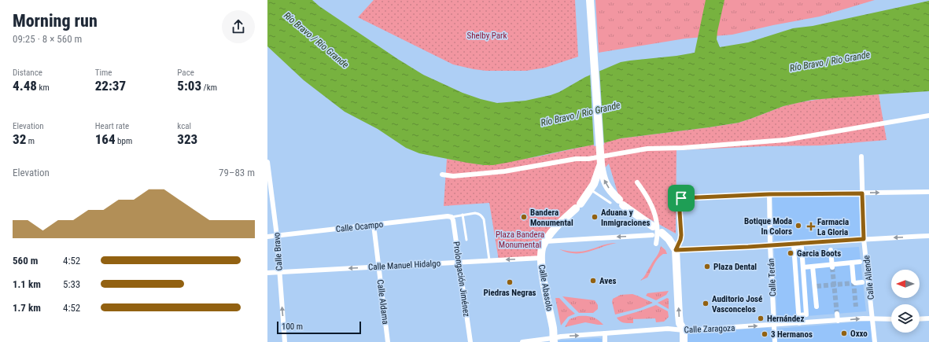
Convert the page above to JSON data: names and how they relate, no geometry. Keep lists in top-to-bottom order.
{
  "streets": {
    "main road": ["Calle Abasolo"],
    "street": [
      "Calle Ocampo",
      "Calle Bravo",
      "Calle Manuel Hidalgo",
      "Calle Terán",
      "Calle Allende",
      "Prolongación Jiménez",
      "Calle Aldama",
      "Calle Zaragoza"
    ]
  },
  "crossings": [
    ["Calle Ocampo", "Calle Bravo"],
    ["Calle Ocampo", "Prolongación Jiménez"],
    ["Calle Ocampo", "Calle Aldama"],
    ["Calle Bravo", "Calle Manuel Hidalgo"],
    ["Calle Manuel Hidalgo", "Prolongación Jiménez"],
    ["Calle Manuel Hidalgo", "Calle Abasolo"],
    ["Calle Manuel Hidalgo", "Calle Aldama"],
    ["Calle Terán", "Calle Zaragoza"],
    ["Calle Allende", "Calle Zaragoza"],
    ["Calle Abasolo", "Calle Zaragoza"]
  ],
  "one_way": ["Calle Bravo", "Calle Manuel Hidalgo", "Calle Zaragoza"],
  "water": ["Río Bravo / Rio Grande"],
  "parks": ["Shelby Park", "Plaza Bandera Monumental"],
  "places": {
    "other": [
      "Bandera Monumental",
      "Aduana y Inmigraciones",
      "Botique Moda In Colors",
      "Garcia Boots",
      "Plaza Dental",
      "Aves",
      "Piedras Negras",
      "Auditorio José Vasconcelos",
      "Hernández",
      "Oxxo",
      "3 Hermanos"
    ],
    "health": ["Farmacia La Gloria"]
  },
  "scale_bar": "100 m",
  "north": "left",
  "page": {
    "heading": ["Morning run", "09:25 · 8 × 560 m"],
    "stats": [
      ["Distance", "4.48 km"],
      ["Time", "22:37"],
      ["Pace", "5:03 /km"],
      ["Elevation", "32 m"],
      ["Heart rate", "164 bpm"],
      ["kcal", "323"]
    ],
    "chart": ["Elevation", "79–83 m"],
    "list": [
      {
        "name": "560 m",
        "note": "4:52"
      },
      {
        "name": "1.1 km",
        "note": "5:33"
      },
      {
        "name": "1.7 km",
        "note": "4:52"
      }
    ],
    "scale": "100 m"
  }
}
